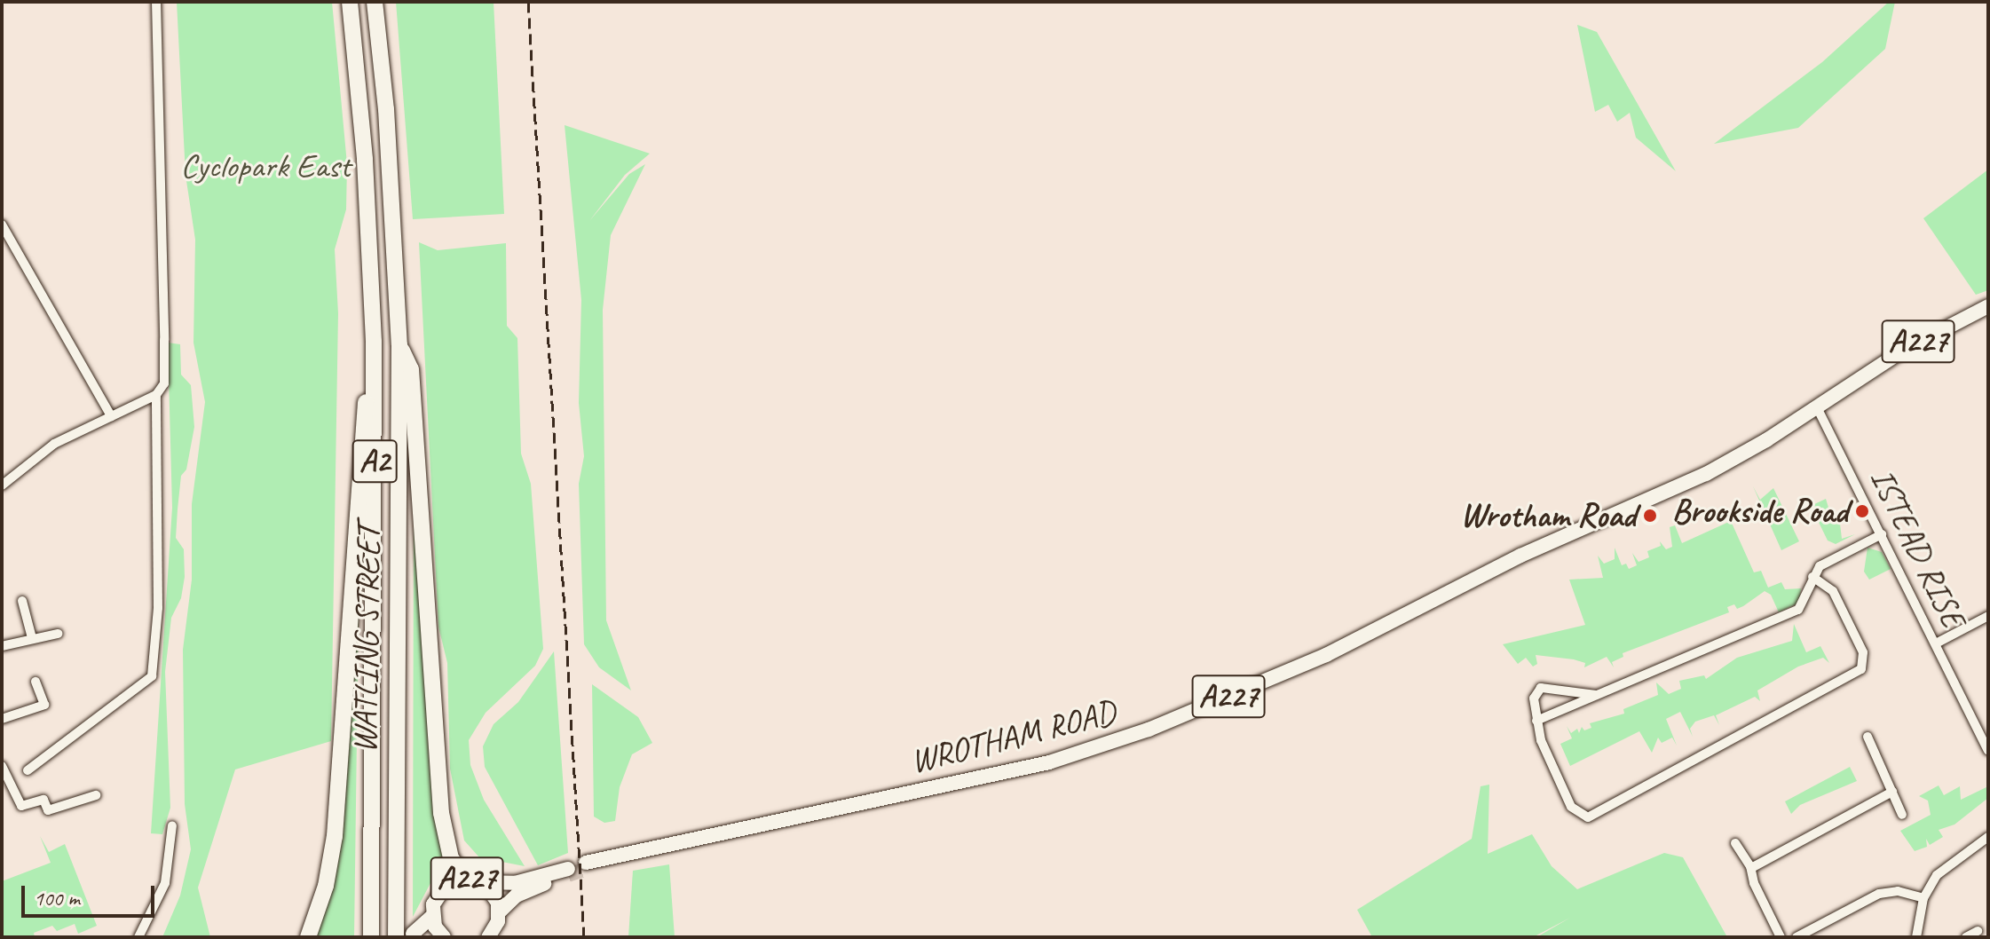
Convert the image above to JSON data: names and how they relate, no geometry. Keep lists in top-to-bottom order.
{
  "streets": {
    "highway": ["A2", "WATLING STREET"],
    "main road": ["A227", "WROTHAM ROAD"],
    "street": ["ISTEAD RISE"]
  },
  "crossings": [
    ["ISTEAD RISE", "WROTHAM ROAD"]
  ],
  "parks": ["Cyclopark East"],
  "places": ["Brookside Road", "Wrotham Road"],
  "scale_bar": "100 m"
}
